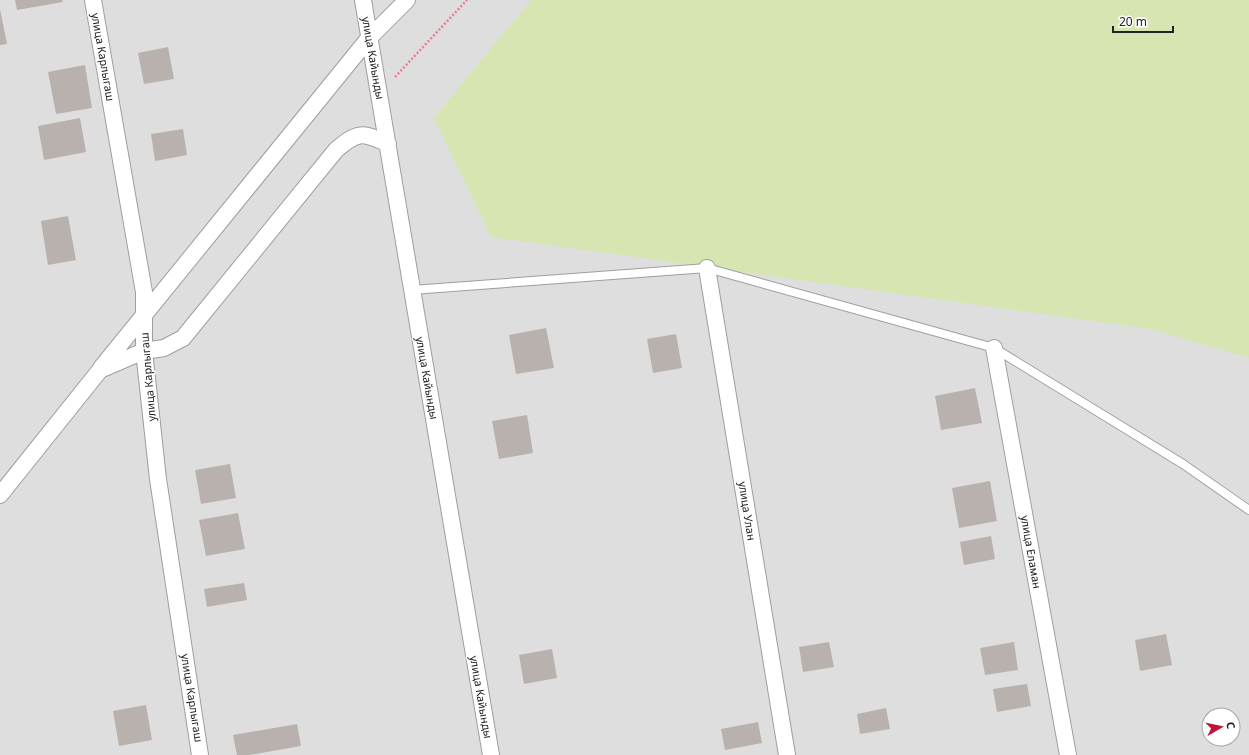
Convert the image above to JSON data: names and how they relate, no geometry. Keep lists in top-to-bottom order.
{
  "streets": {
    "street": [
      "улица Карлыгаш",
      "улица Кайынды",
      "улица Улан",
      "улица Еламан"
    ]
  },
  "scale_bar": "20 m",
  "north": "right"
}
